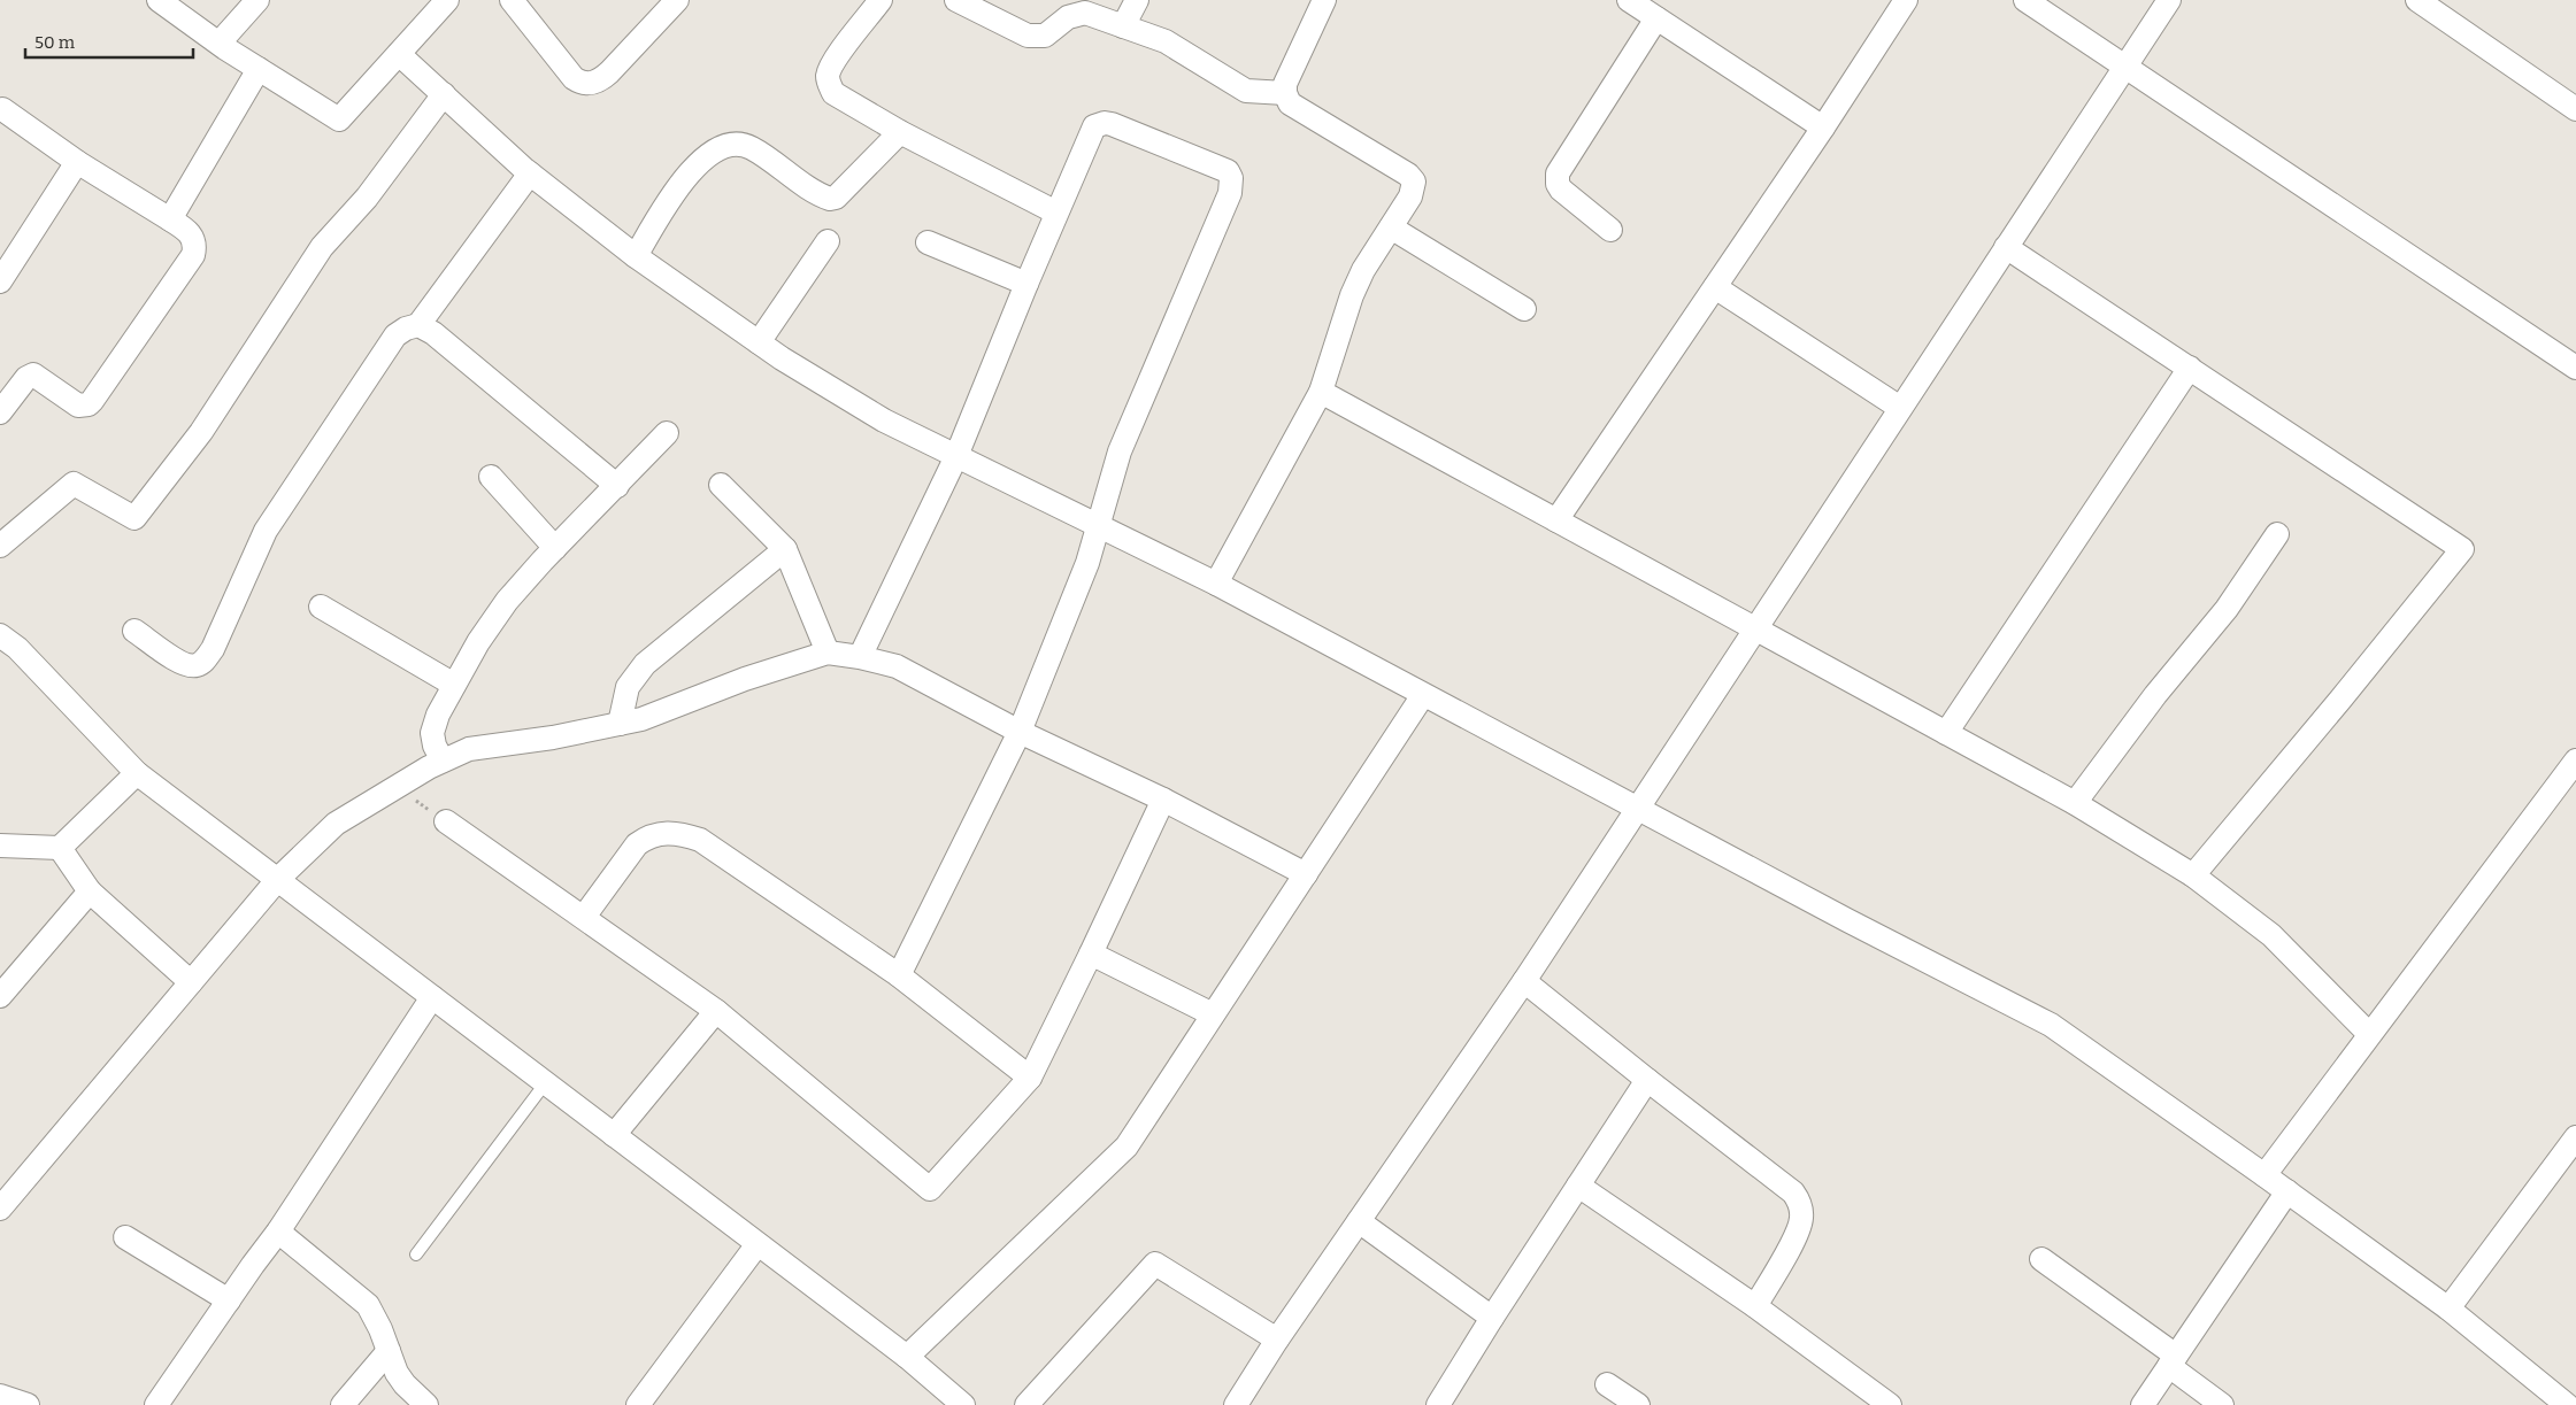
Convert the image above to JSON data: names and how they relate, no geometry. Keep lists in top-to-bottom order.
{
  "scale_bar": "50 m"
}
